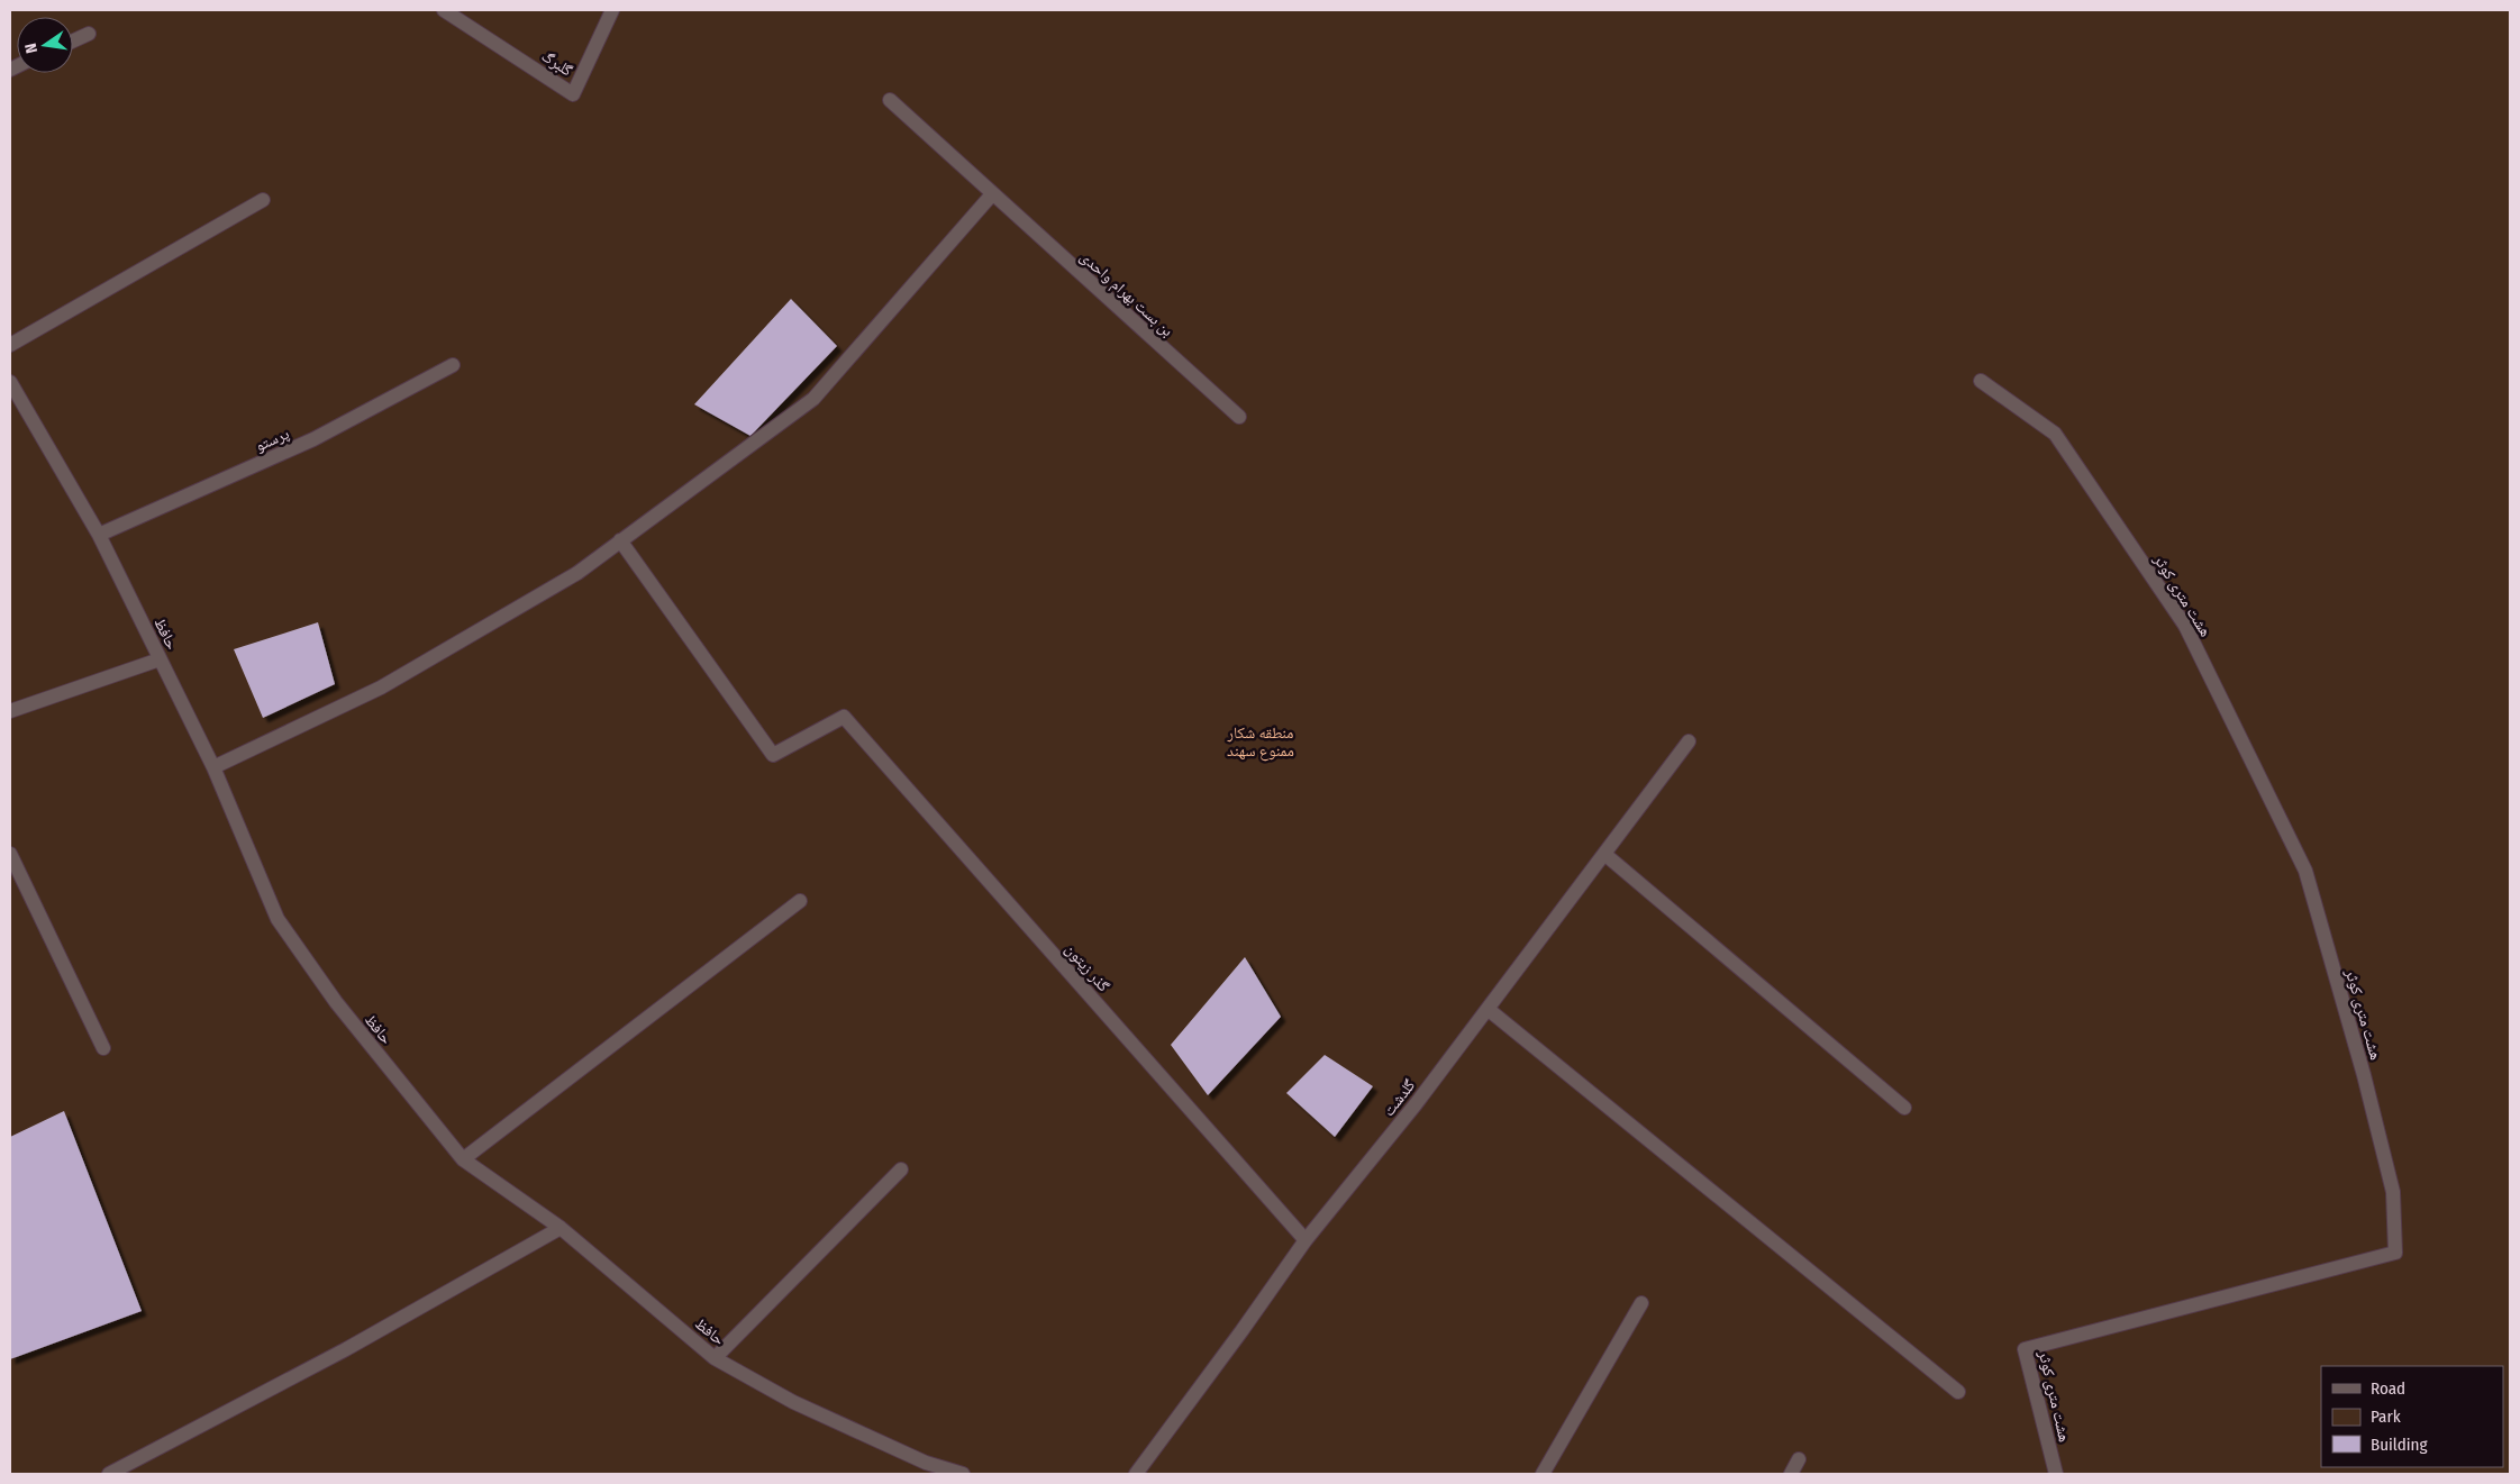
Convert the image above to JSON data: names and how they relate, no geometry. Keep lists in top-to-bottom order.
{
  "streets": {
    "street": [
      "گلبرگ",
      "بن بست بهرام واحدی",
      "پرستو",
      "هشت متری کوثر",
      "حافظ",
      "گذر زیتون",
      "گلدشت"
    ]
  },
  "crossings": [
    ["پرستو", "حافظ"],
    ["گذر زیتون", "گلدشت"]
  ],
  "parks": ["منطقه شکار ممنوع سهند"],
  "legend": ["Road", "Park", "Building"],
  "north": "left"
}
